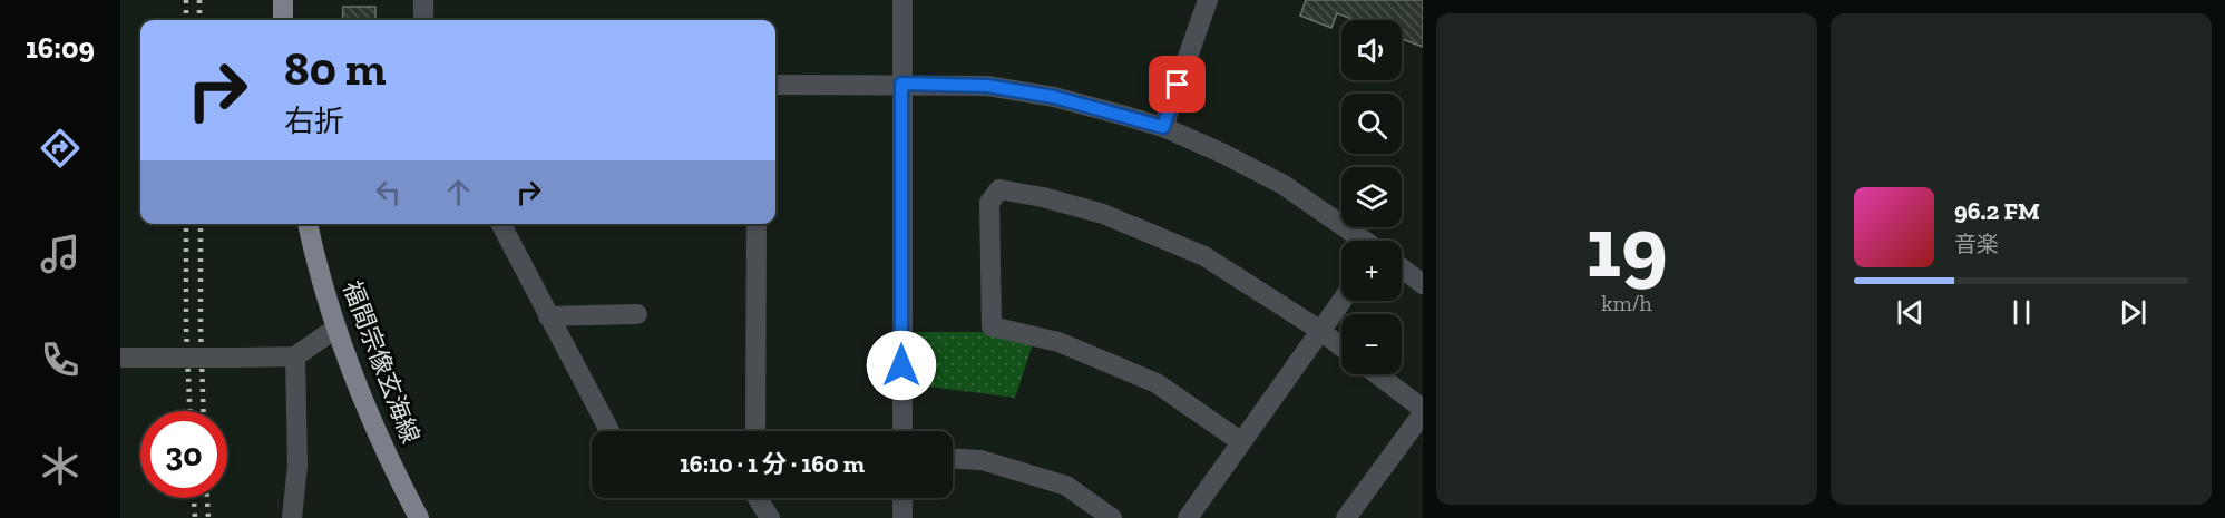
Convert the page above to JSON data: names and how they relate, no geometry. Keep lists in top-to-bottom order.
{
  "streets": {
    "main road": ["福間宗像玄海線"]
  },
  "page": {
    "tabs": "16:09",
    "tile": ["19", "km/h"],
    "map_buttons": ["+", "−"],
    "turn": ["80 m", "右折"],
    "song": ["96.2 FM", "音楽"],
    "limit": "30",
    "trip": "16:10 · 1 分 · 160 m"
  }
}
